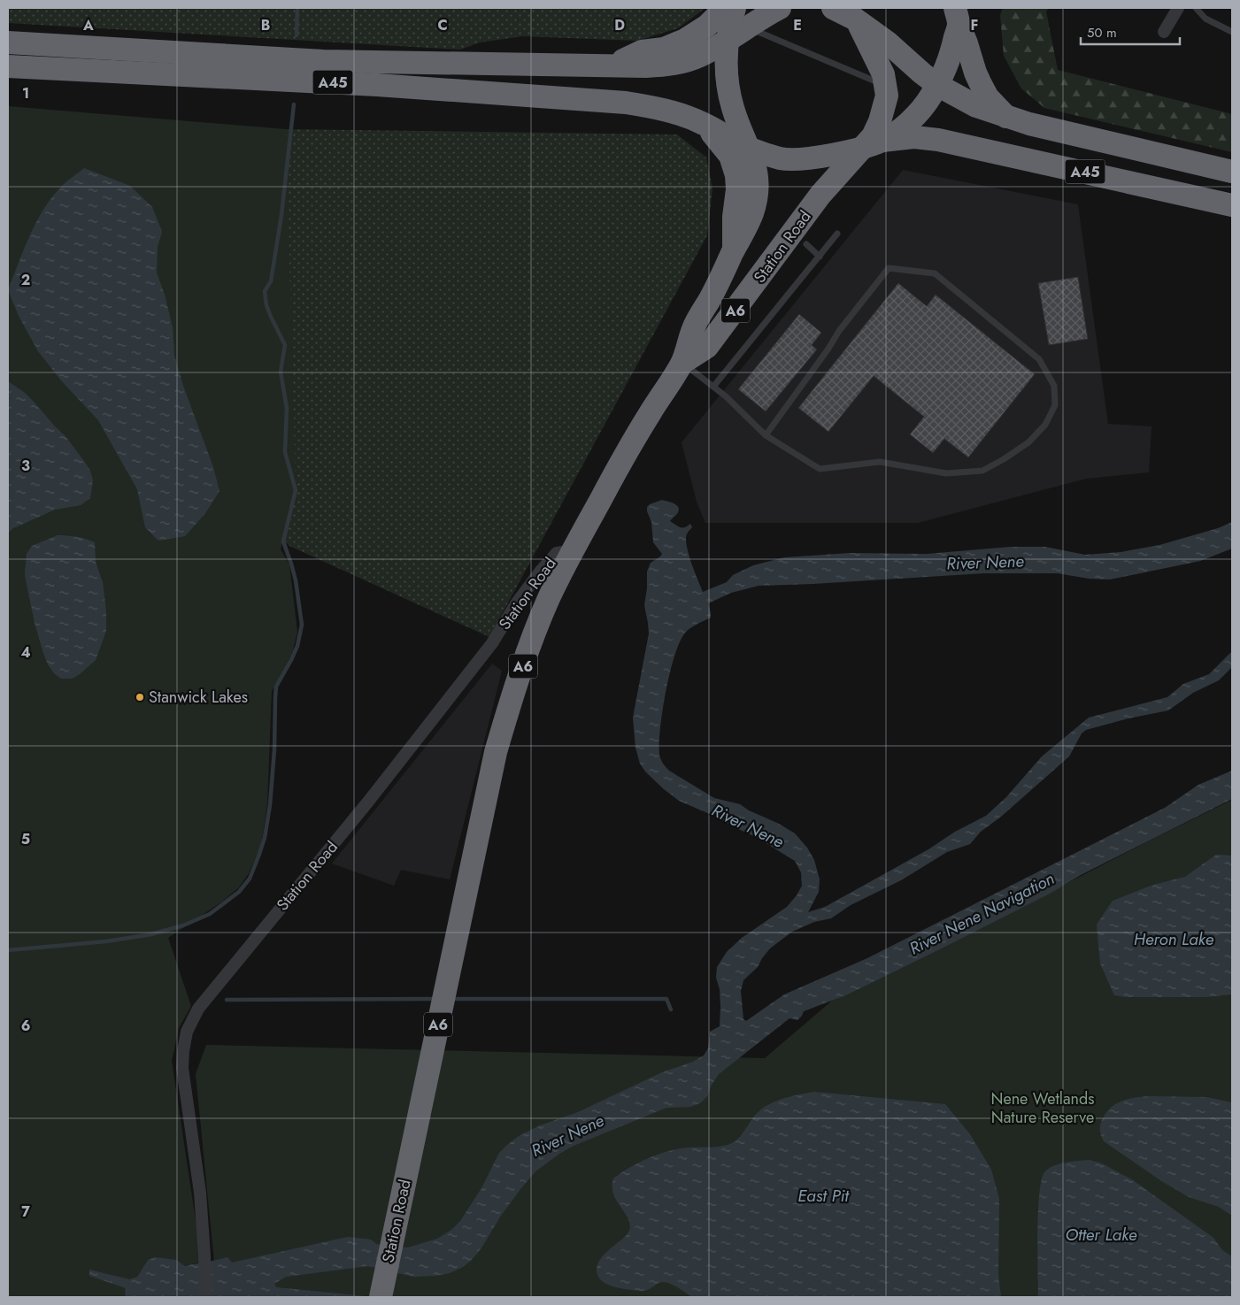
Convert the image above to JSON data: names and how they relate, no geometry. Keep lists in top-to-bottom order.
{
  "streets": {
    "highway": ["A45", "Station Road", "A6"]
  },
  "crossings": [
    ["A45", "Station Road"],
    ["A45", "A6"],
    ["Station Road", "A6"]
  ],
  "water": [
    "River Nene",
    "River Nene Navigation",
    "Heron Lake",
    "East Pit",
    "Otter Lake"
  ],
  "parks": ["Nene Wetlands Nature Reserve"],
  "places": ["Stanwick Lakes"],
  "scale_bar": "50 m",
  "grid": {
    "columns": [
      "A",
      "B",
      "C",
      "D",
      "E",
      "F"
    ],
    "rows": [
      "1",
      "2",
      "3",
      "4",
      "5",
      "6",
      "7"
    ]
  }
}
